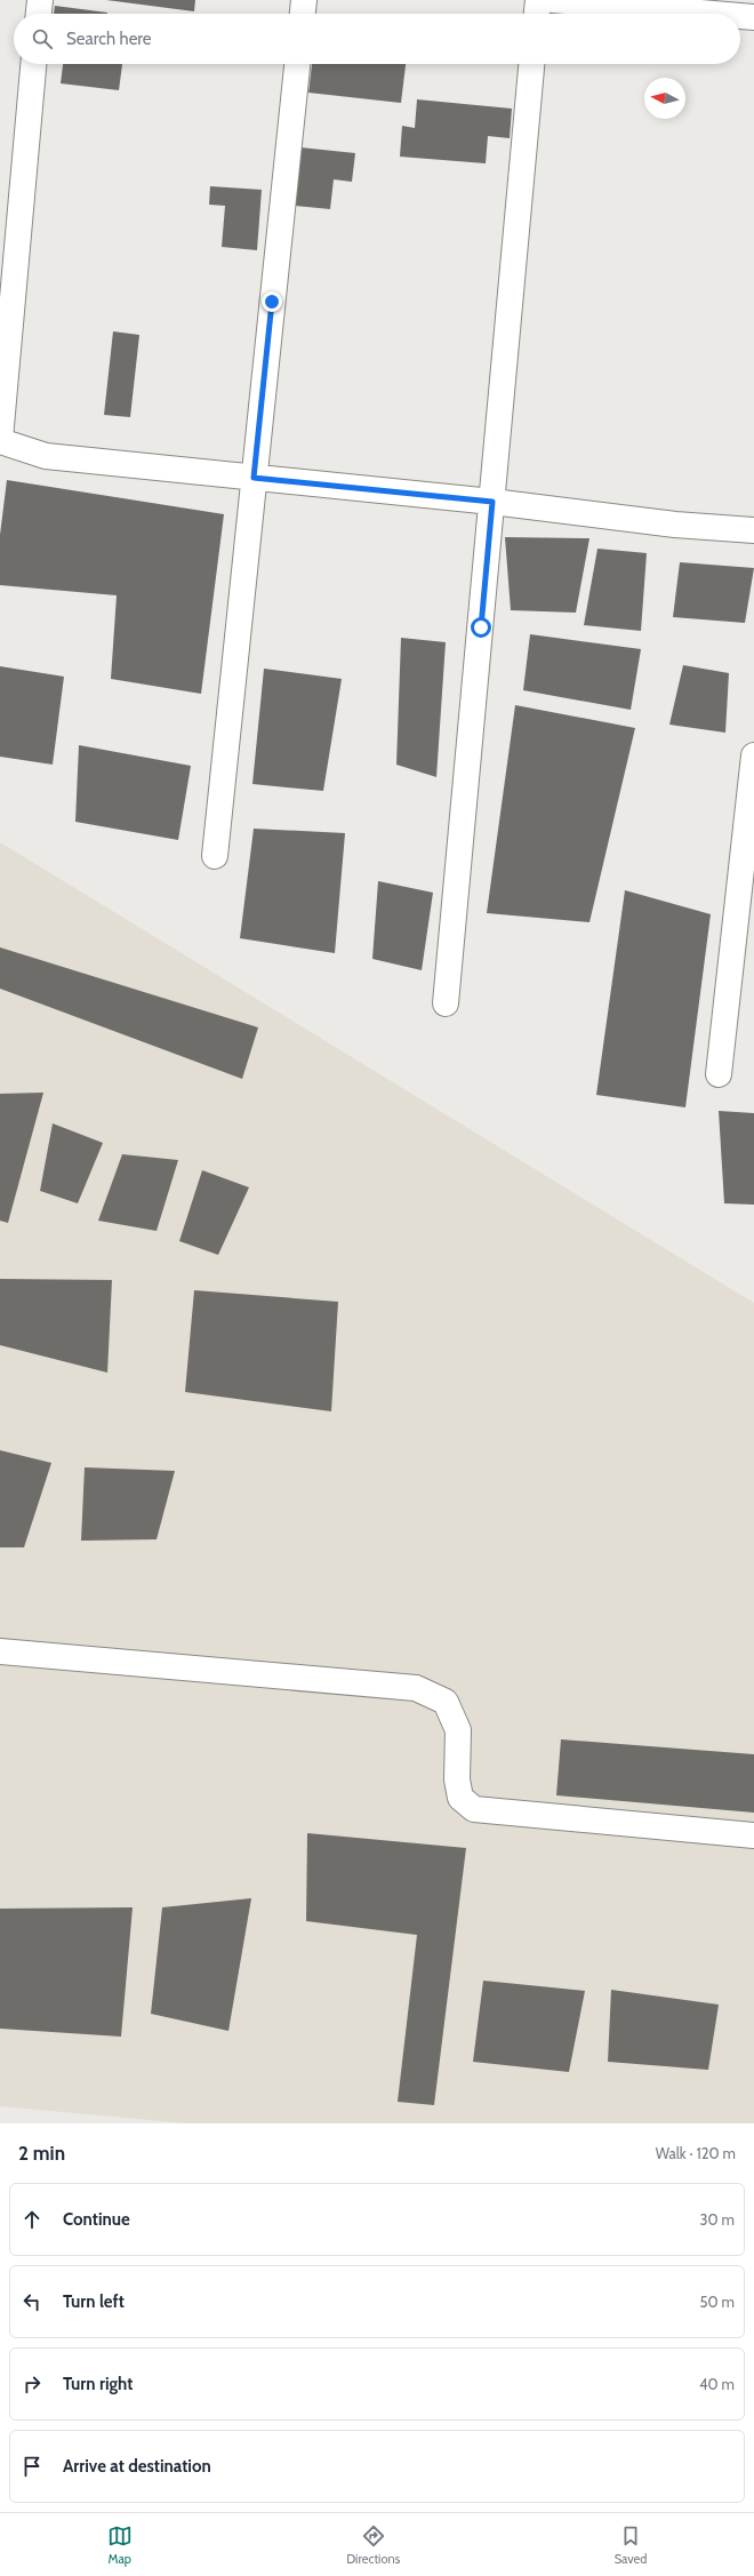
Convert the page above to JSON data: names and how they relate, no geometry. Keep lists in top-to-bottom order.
{
  "north": "left",
  "page": {
    "search": "Search here",
    "heading": ["2 min", "Walk · 120 m"],
    "list": [
      ["Continue", "30 m"],
      ["Turn left", "50 m"],
      ["Turn right", "40 m"],
      "Arrive at destination"
    ],
    "nav": ["Map", "Directions", "Saved"]
  }
}
